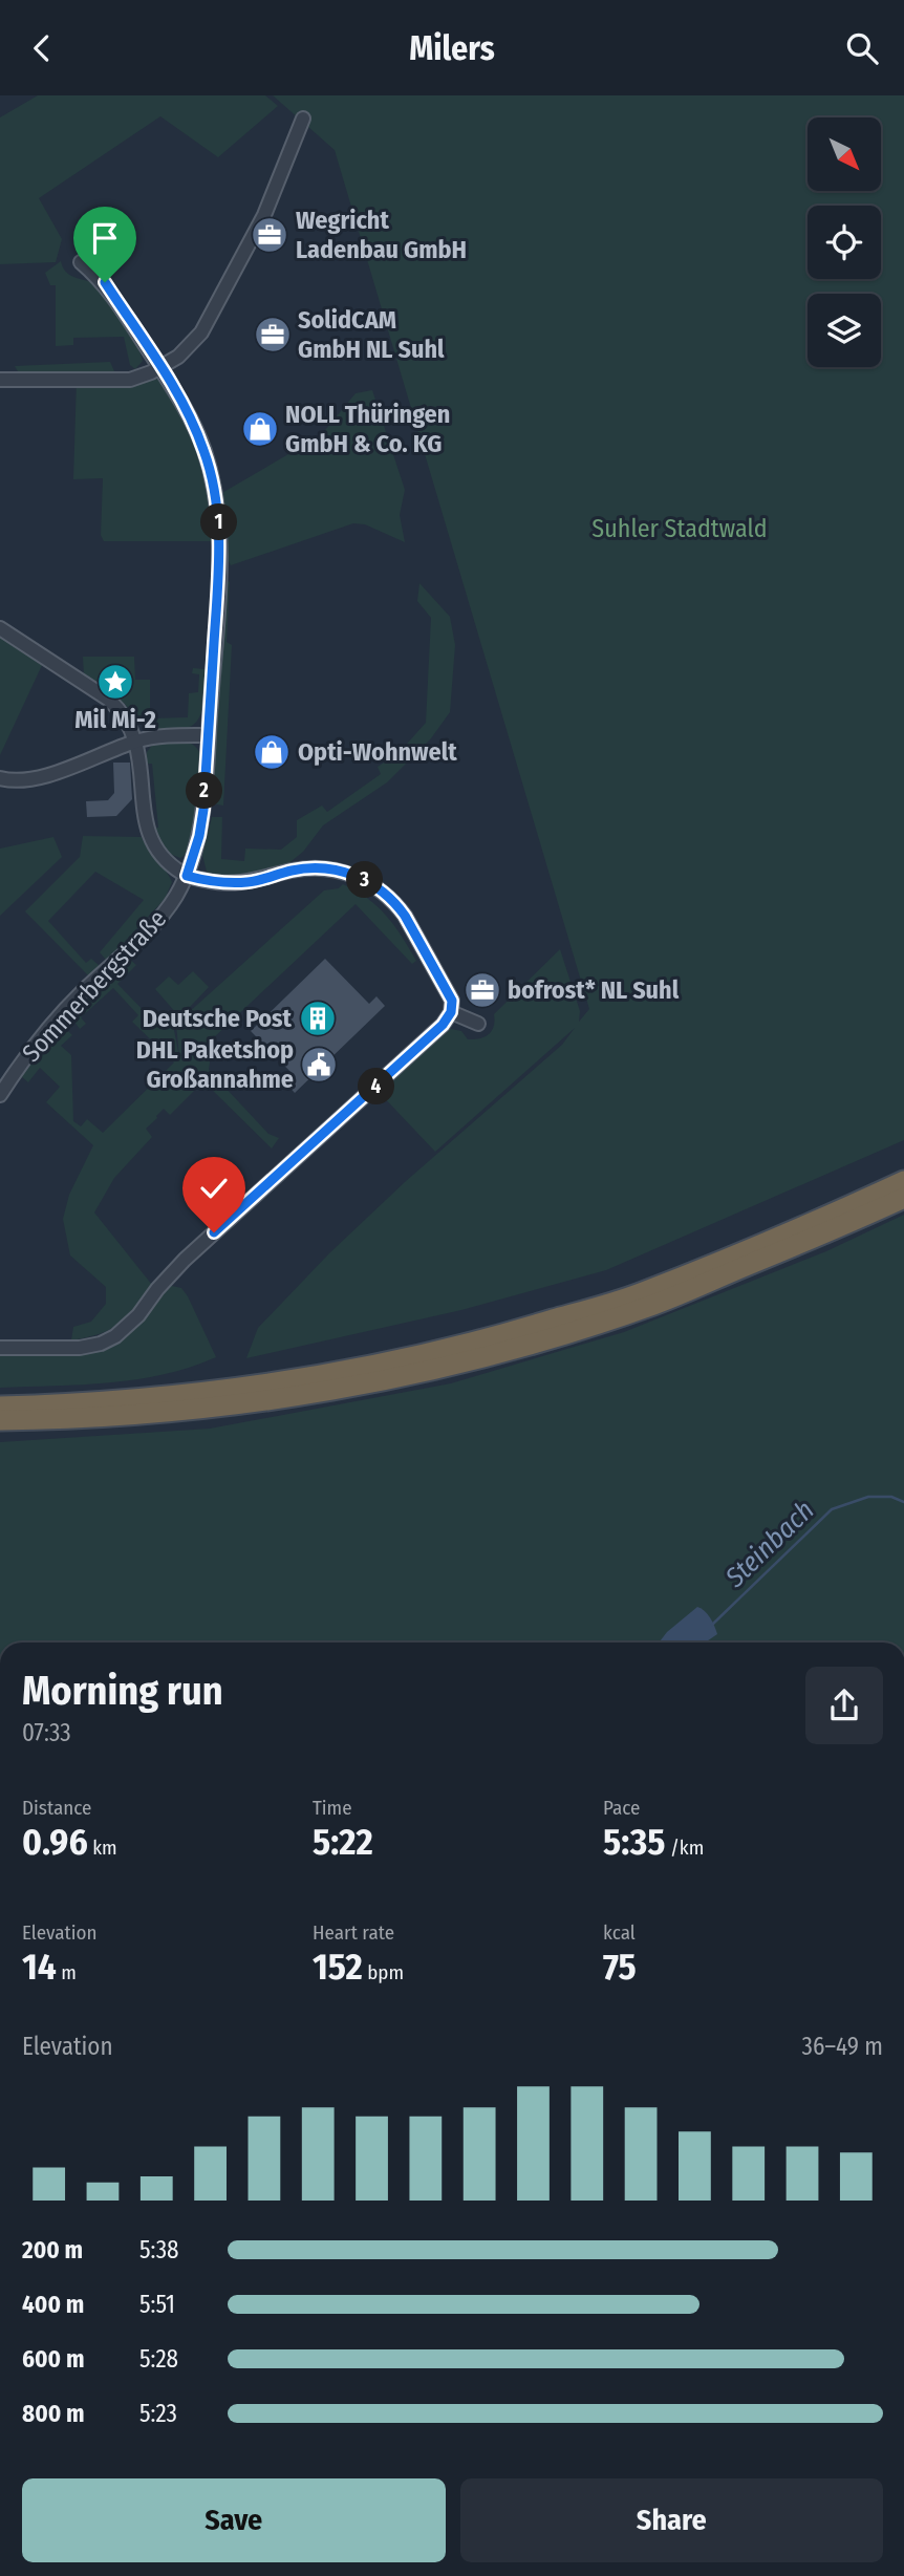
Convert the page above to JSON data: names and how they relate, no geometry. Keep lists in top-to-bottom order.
{
  "streets": {
    "street": ["Sommerbergstraße"]
  },
  "water": ["Steinbach"],
  "parks": ["Suhler Stadtwald"],
  "places": {
    "office": ["Wegricht Ladenbau GmbH", "SolidCAM GmbH NL Suhl", "bofrost* NL Suhl"],
    "shop": ["NOLL Thüringen GmbH & Co. KG", "Opti-Wohnwelt"],
    "place": ["Mil Mi-2"],
    "building": ["Deutsche Post"],
    "public building": ["DHL Paketshop Großannahme"]
  },
  "north": "bottom right",
  "page": {
    "header": "Milers",
    "pins": [
      "1",
      "2",
      "3",
      "4"
    ],
    "heading": ["Morning run", "07:33"],
    "stats": [
      ["Distance", "0.96 km"],
      ["Time", "5:22"],
      ["Pace", "5:35 /km"],
      ["Elevation", "14 m"],
      ["Heart rate", "152 bpm"],
      ["kcal", "75"]
    ],
    "chart": ["Elevation", "36–49 m"],
    "list": [
      {
        "name": "200 m",
        "note": "5:38"
      },
      {
        "name": "400 m",
        "note": "5:51"
      },
      {
        "name": "600 m",
        "note": "5:28"
      },
      {
        "name": "800 m",
        "note": "5:23"
      }
    ],
    "buttons": ["Save", "Share"]
  }
}
